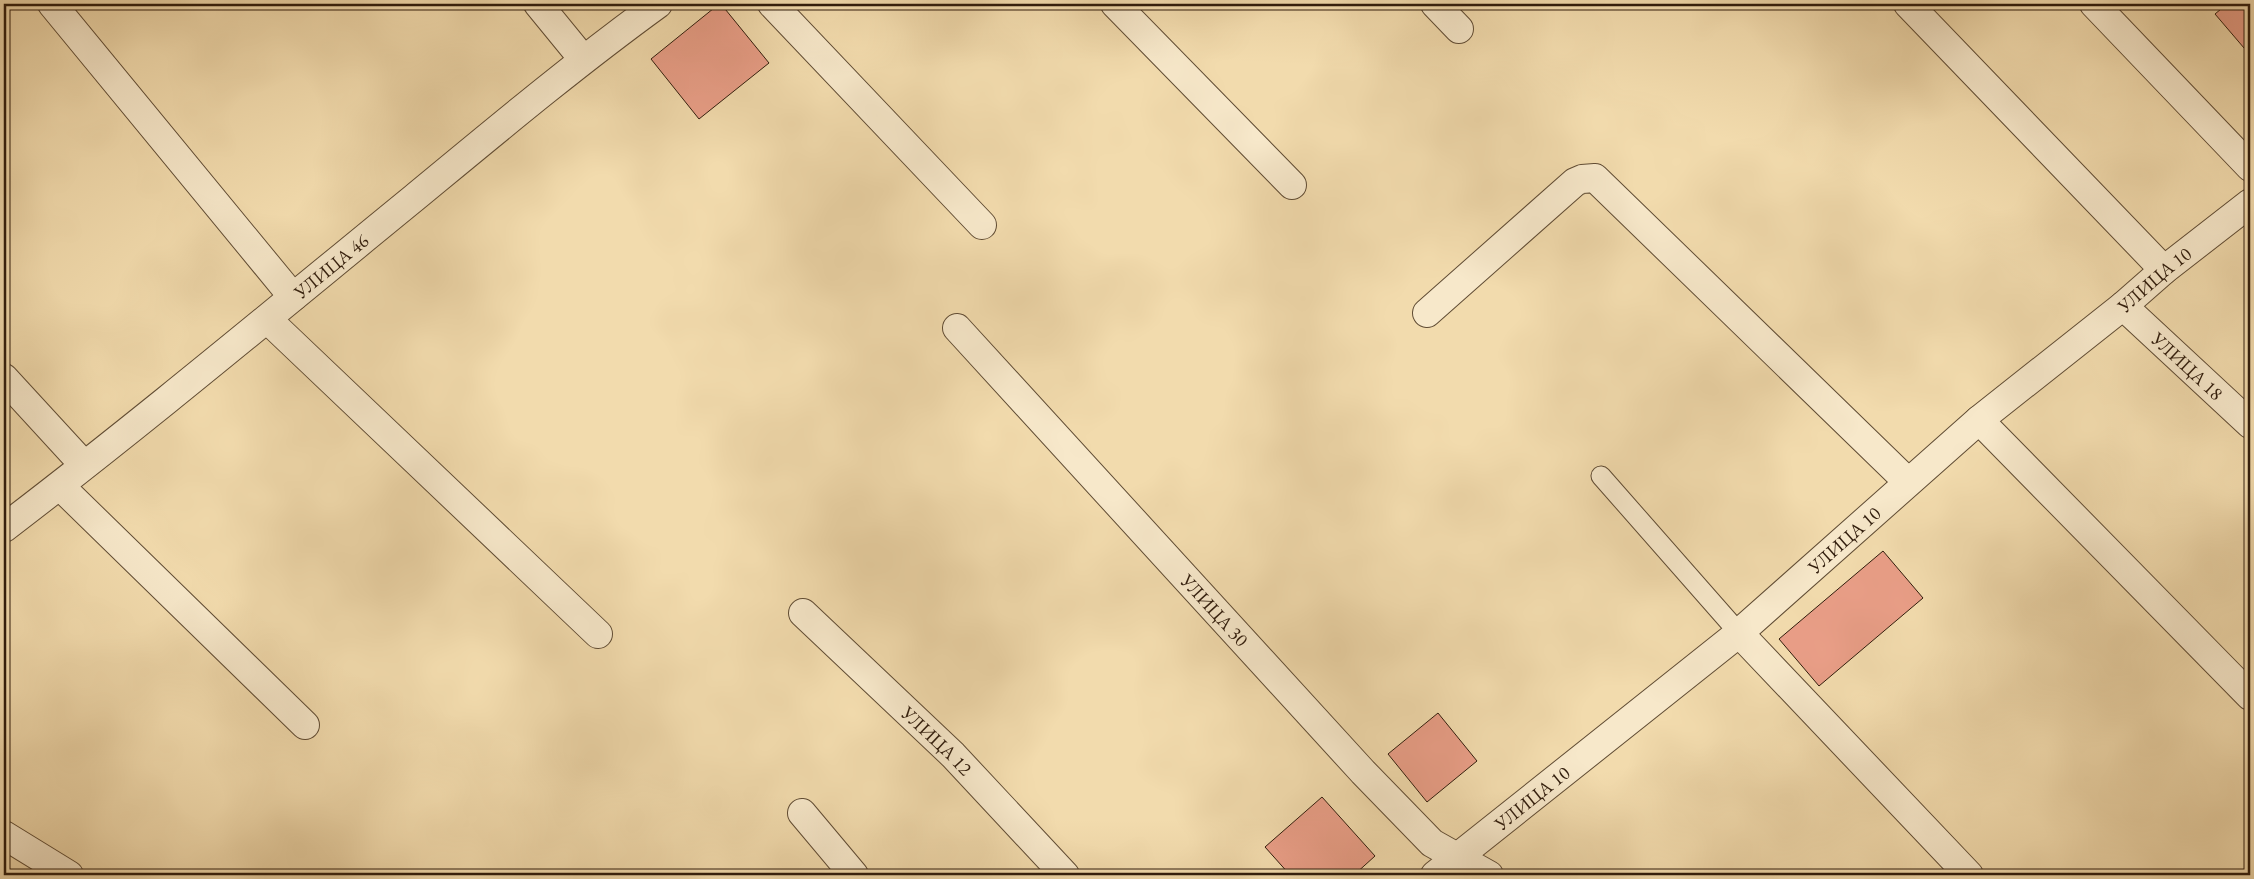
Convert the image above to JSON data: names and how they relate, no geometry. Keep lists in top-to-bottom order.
{
  "streets": {
    "street": [
      "УЛИЦА 46",
      "УЛИЦА 10",
      "УЛИЦА 18",
      "УЛИЦА 30",
      "УЛИЦА 12"
    ]
  },
  "crossings": [
    ["УЛИЦА 10", "УЛИЦА 18"],
    ["УЛИЦА 10", "УЛИЦА 30"]
  ]
}
